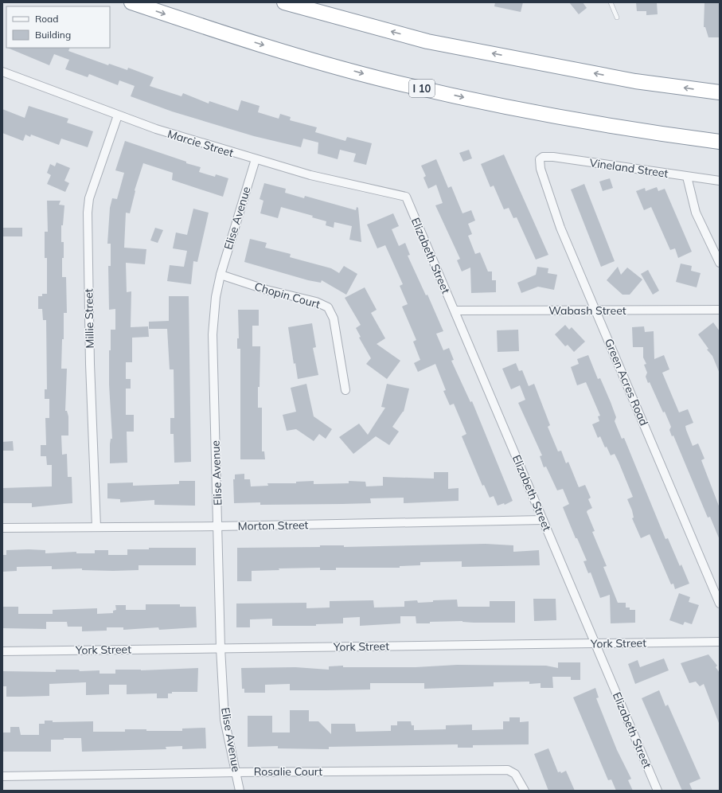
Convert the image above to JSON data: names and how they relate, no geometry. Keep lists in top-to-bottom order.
{
  "streets": {
    "highway": ["I 10"],
    "street": [
      "Marcie Street",
      "Vineland Street",
      "Elise Avenue",
      "Elizabeth Street",
      "Chopin Court",
      "Wabash Street",
      "Millie Street",
      "Green Acres Road",
      "Morton Street",
      "York Street",
      "Rosalie Court"
    ]
  },
  "crossings": [
    ["Marcie Street", "Elise Avenue"],
    ["Marcie Street", "Elizabeth Street"],
    ["Marcie Street", "Millie Street"],
    ["Vineland Street", "Green Acres Road"],
    ["Elise Avenue", "Chopin Court"],
    ["Elise Avenue", "Morton Street"],
    ["Elise Avenue", "York Street"],
    ["Elise Avenue", "Rosalie Court"],
    ["Elizabeth Street", "Wabash Street"],
    ["Elizabeth Street", "Morton Street"],
    ["Elizabeth Street", "York Street"],
    ["Wabash Street", "Green Acres Road"],
    ["Millie Street", "Morton Street"]
  ],
  "legend": ["Road", "Building"]
}
